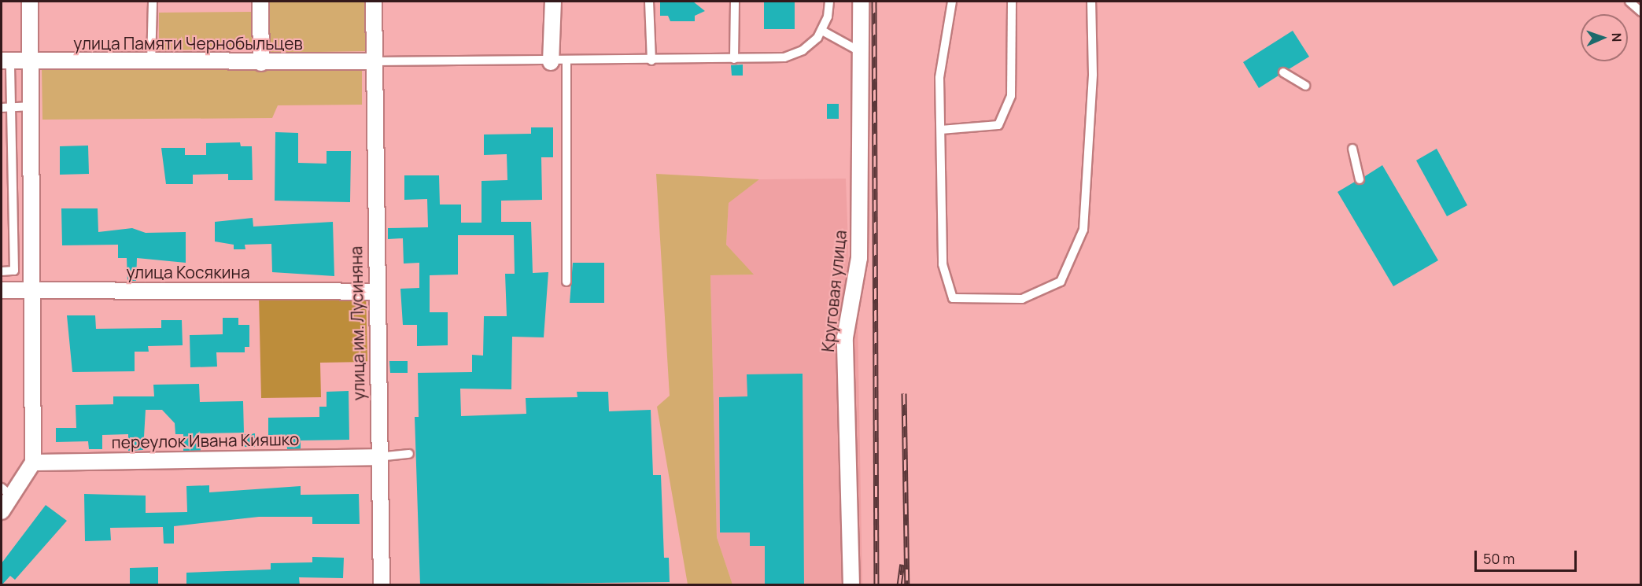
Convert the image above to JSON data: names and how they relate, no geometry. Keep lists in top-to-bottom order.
{
  "streets": {
    "street": [
      "улица Памяти Чернобыльцев",
      "улица Косякина",
      "Круговая улица",
      "улица им. Лусиняна",
      "переулок Ивана Кияшко"
    ]
  },
  "crossings": [
    ["улица Памяти Чернобыльцев", "улица им. Лусиняна"],
    ["улица Косякина", "улица им. Лусиняна"],
    ["улица им. Лусиняна", "переулок Ивана Кияшко"]
  ],
  "scale_bar": "50 m",
  "north": "right"
}
